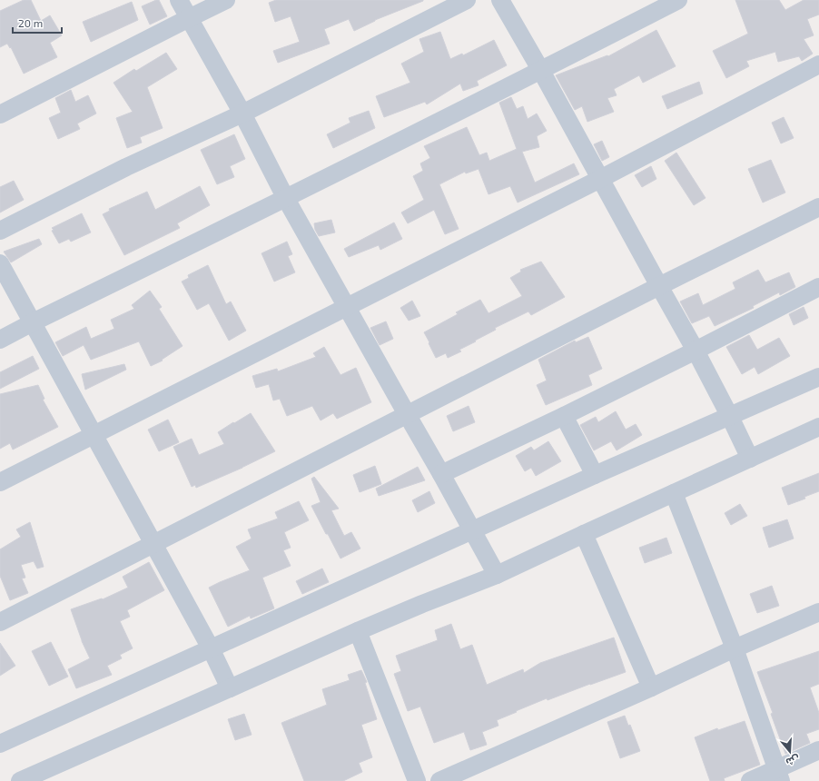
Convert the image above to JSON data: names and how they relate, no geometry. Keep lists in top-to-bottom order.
{
  "scale_bar": "20 m",
  "north": "bottom"
}
